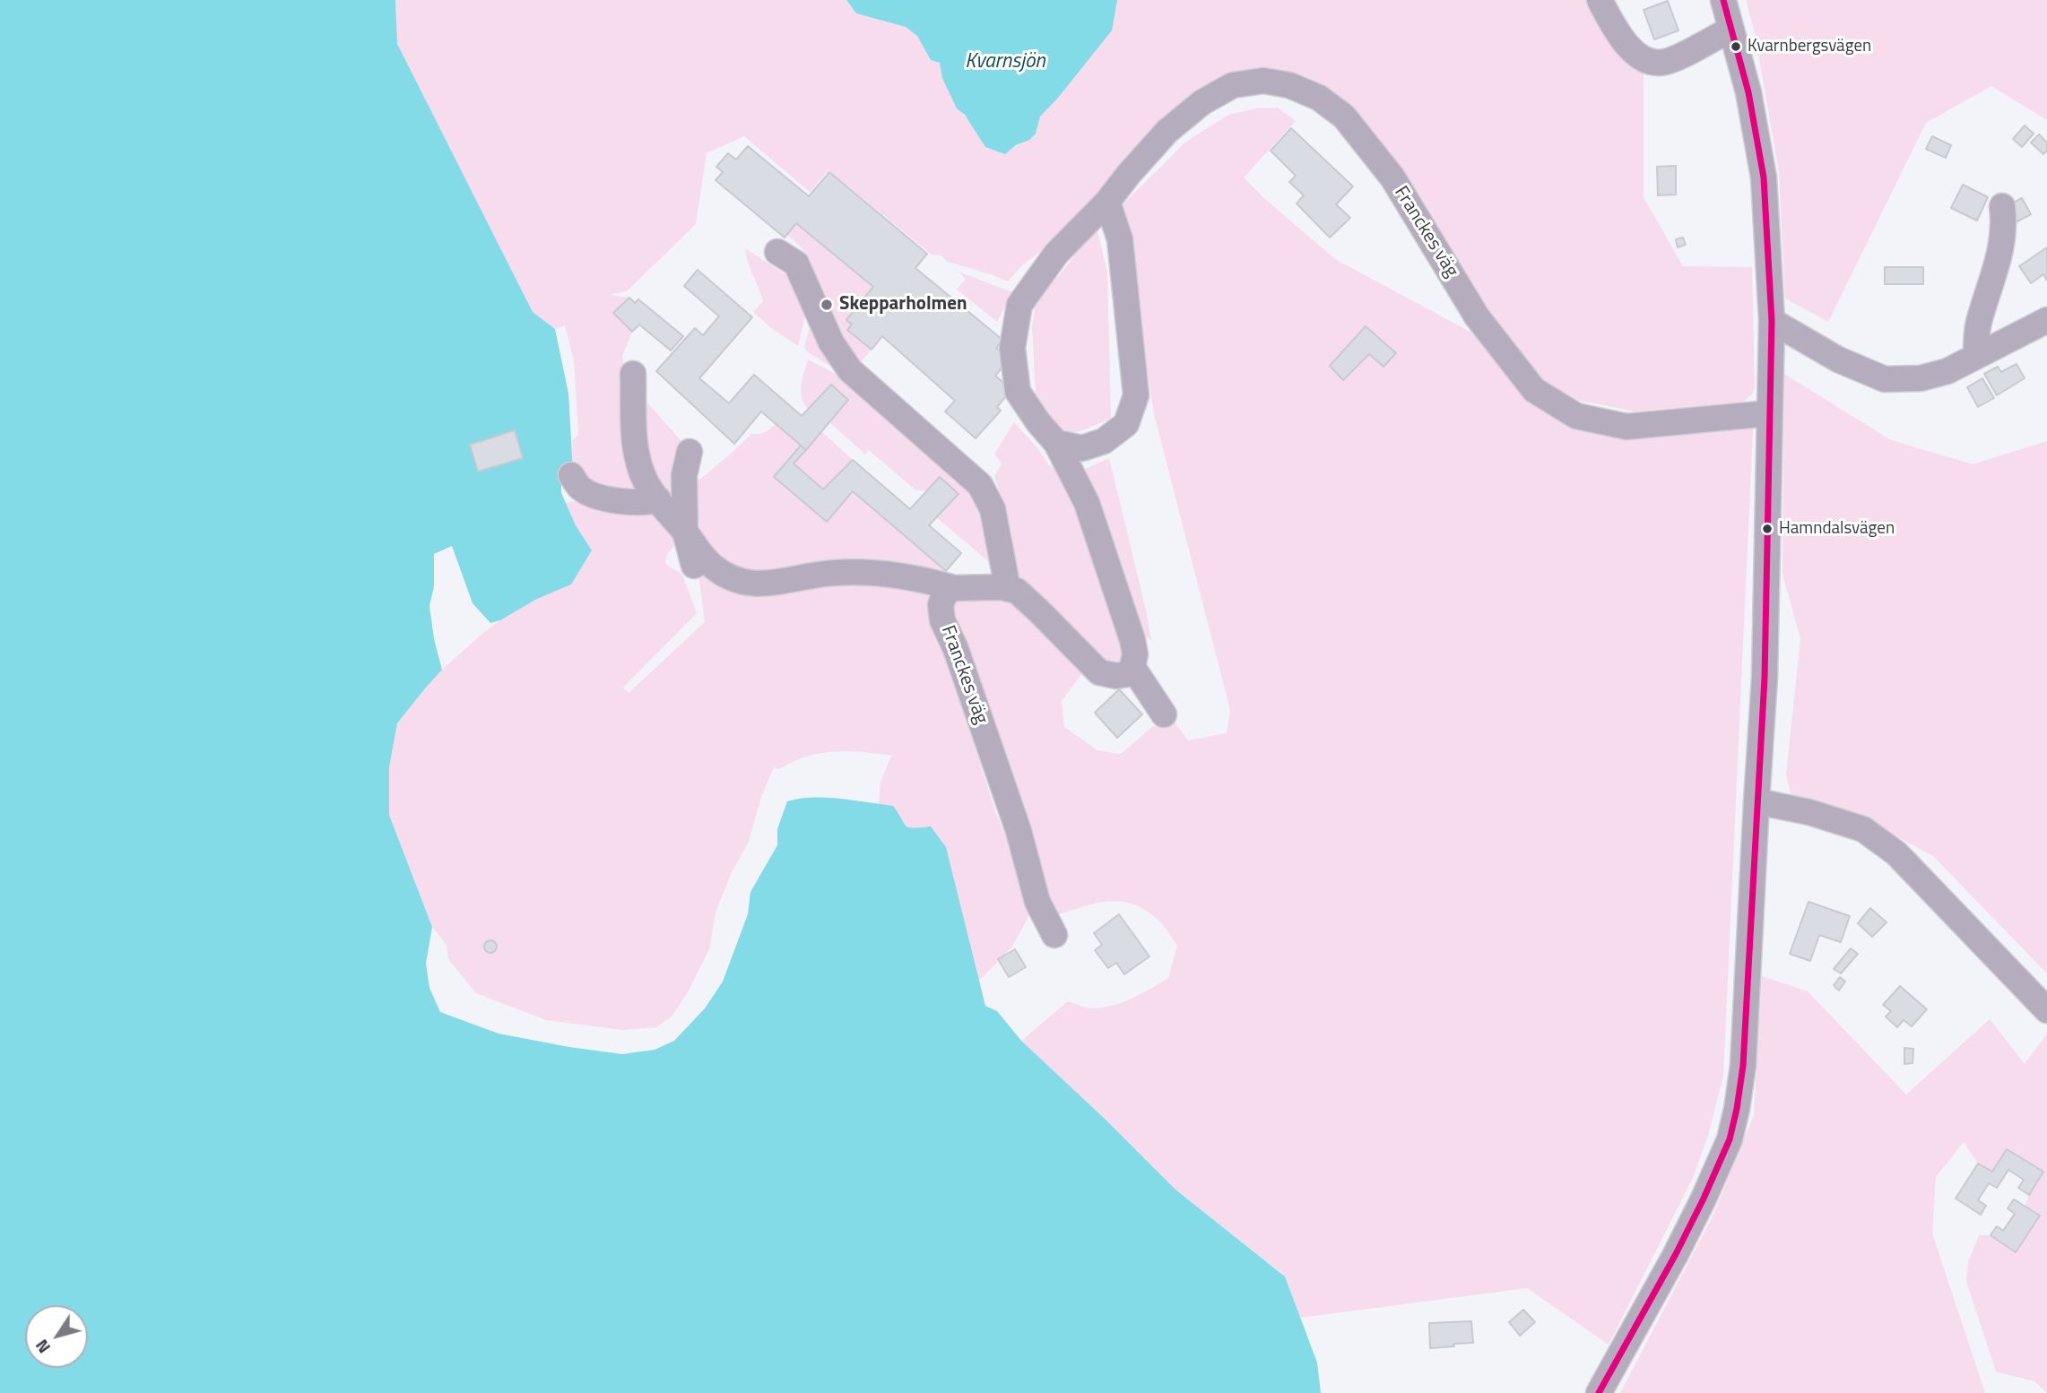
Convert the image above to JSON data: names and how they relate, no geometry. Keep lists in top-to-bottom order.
{
  "streets": {
    "street": ["Franckes väg"]
  },
  "water": ["Kvarnsjön"],
  "places": ["Kvarnbergsvägen", "Skepparholmen", "Hamndalsvägen"],
  "north": "bottom left"
}
